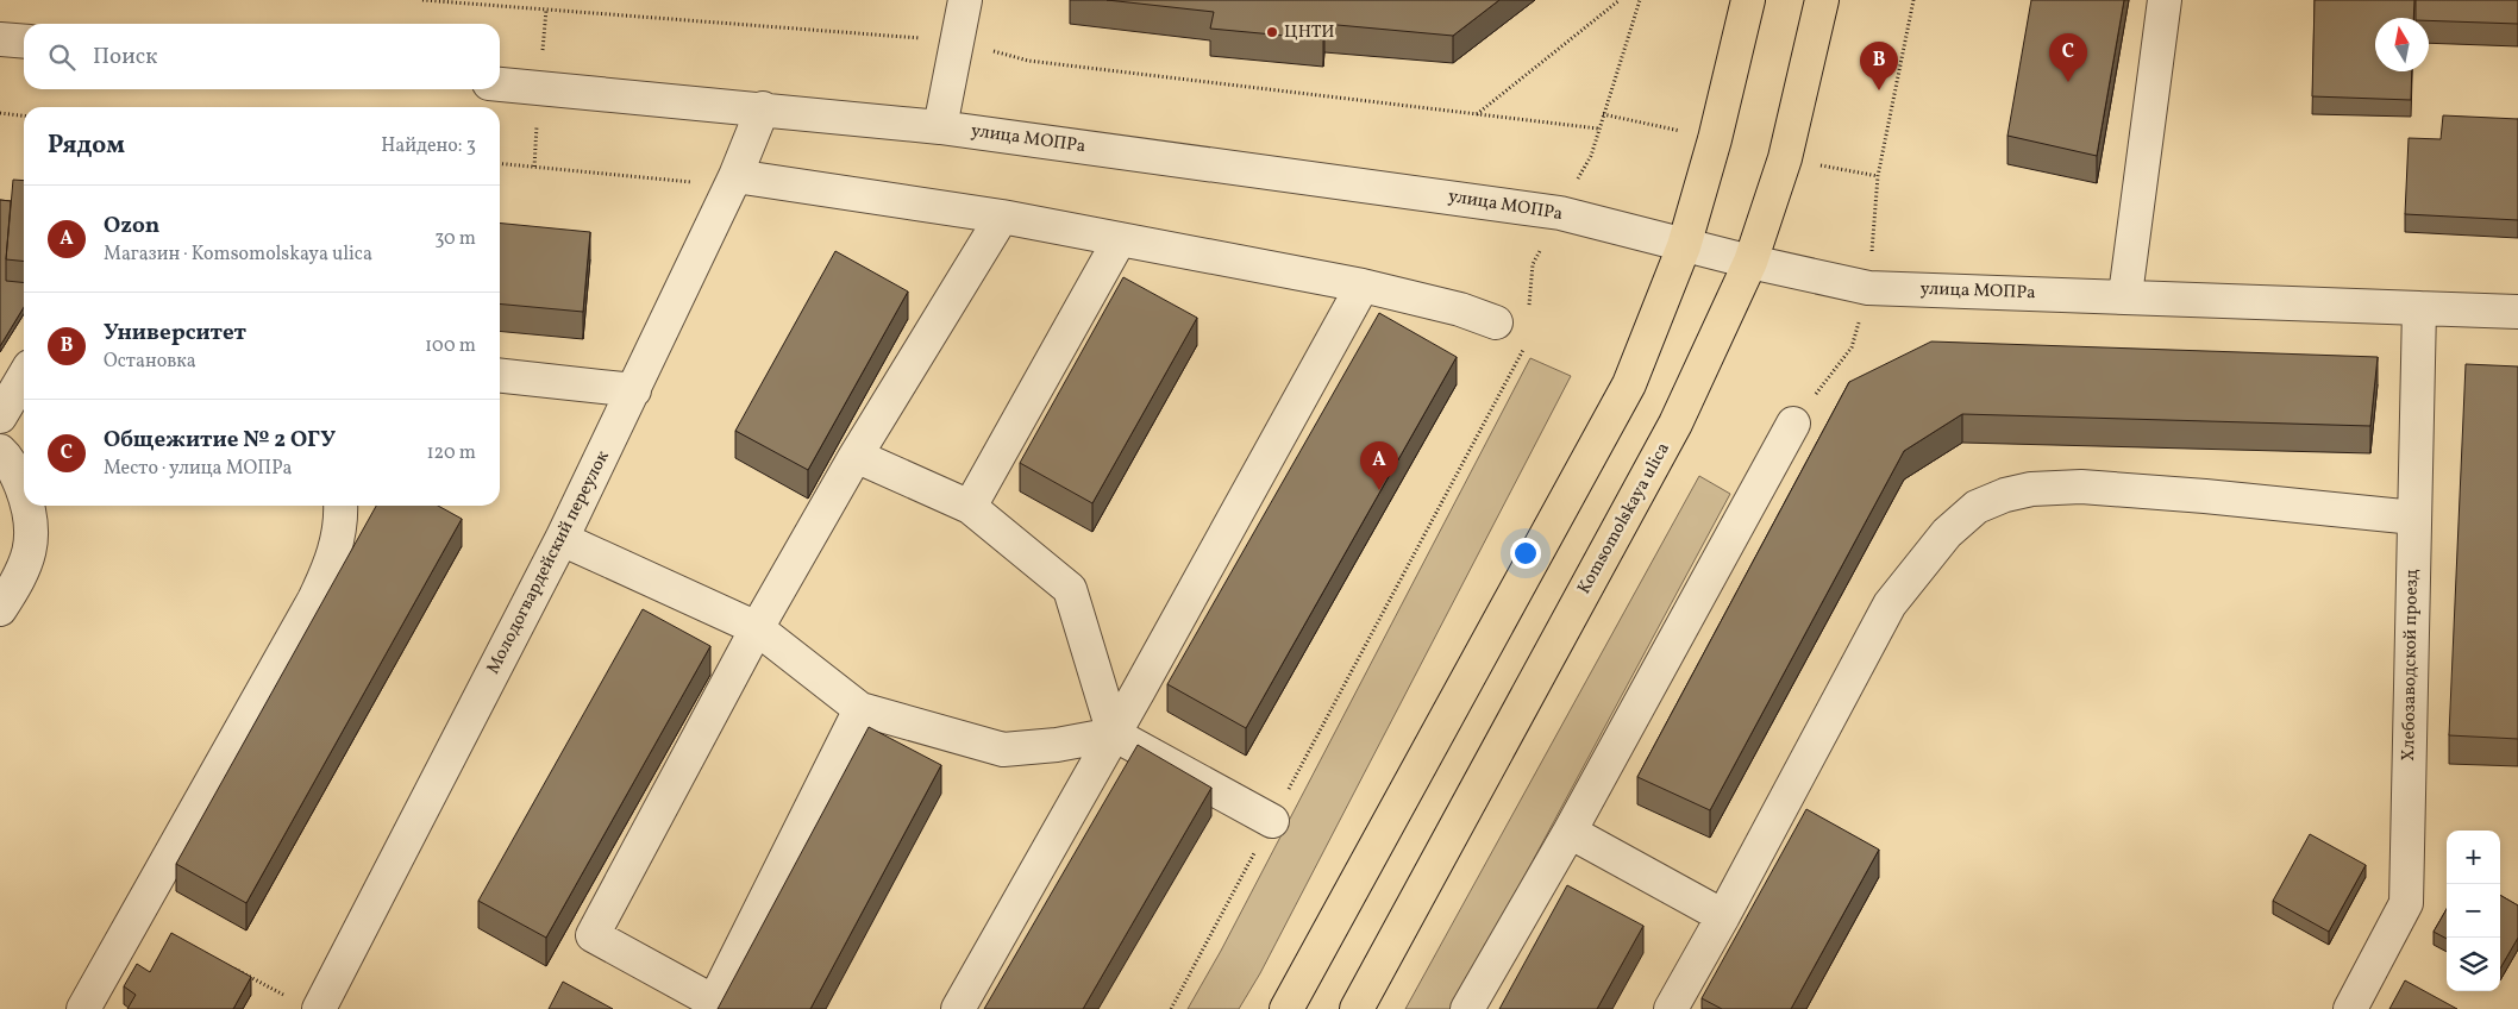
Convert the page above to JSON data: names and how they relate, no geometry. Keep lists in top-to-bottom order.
{
  "streets": {
    "main road": ["Komsomolskaya ulica"],
    "street": ["улица МОПРа", "Молодогвардейский переулок", "Хлебозаводской проезд"]
  },
  "crossings": [
    ["улица МОПРа", "Komsomolskaya ulica"],
    ["улица МОПРа", "Молодогвардейский переулок"],
    ["улица МОПРа", "Хлебозаводской проезд"]
  ],
  "places": ["ЦНТИ"],
  "north": "top",
  "page": {
    "search": "Поиск",
    "pins": ["C", "B", "A"],
    "heading": ["Рядом", "Найдено: 3"],
    "list": [
      {
        "mark": "A",
        "name": "Ozon",
        "note": "Магазин · Komsomolskaya ulica",
        "value": "30 m"
      },
      {
        "mark": "B",
        "name": "Университет",
        "note": "Остановка",
        "value": "100 m"
      },
      {
        "mark": "C",
        "name": "Общежитие № 2 ОГУ",
        "note": "Место · улица МОПРа",
        "value": "120 m"
      }
    ],
    "map_buttons": ["+", "−"]
  }
}
